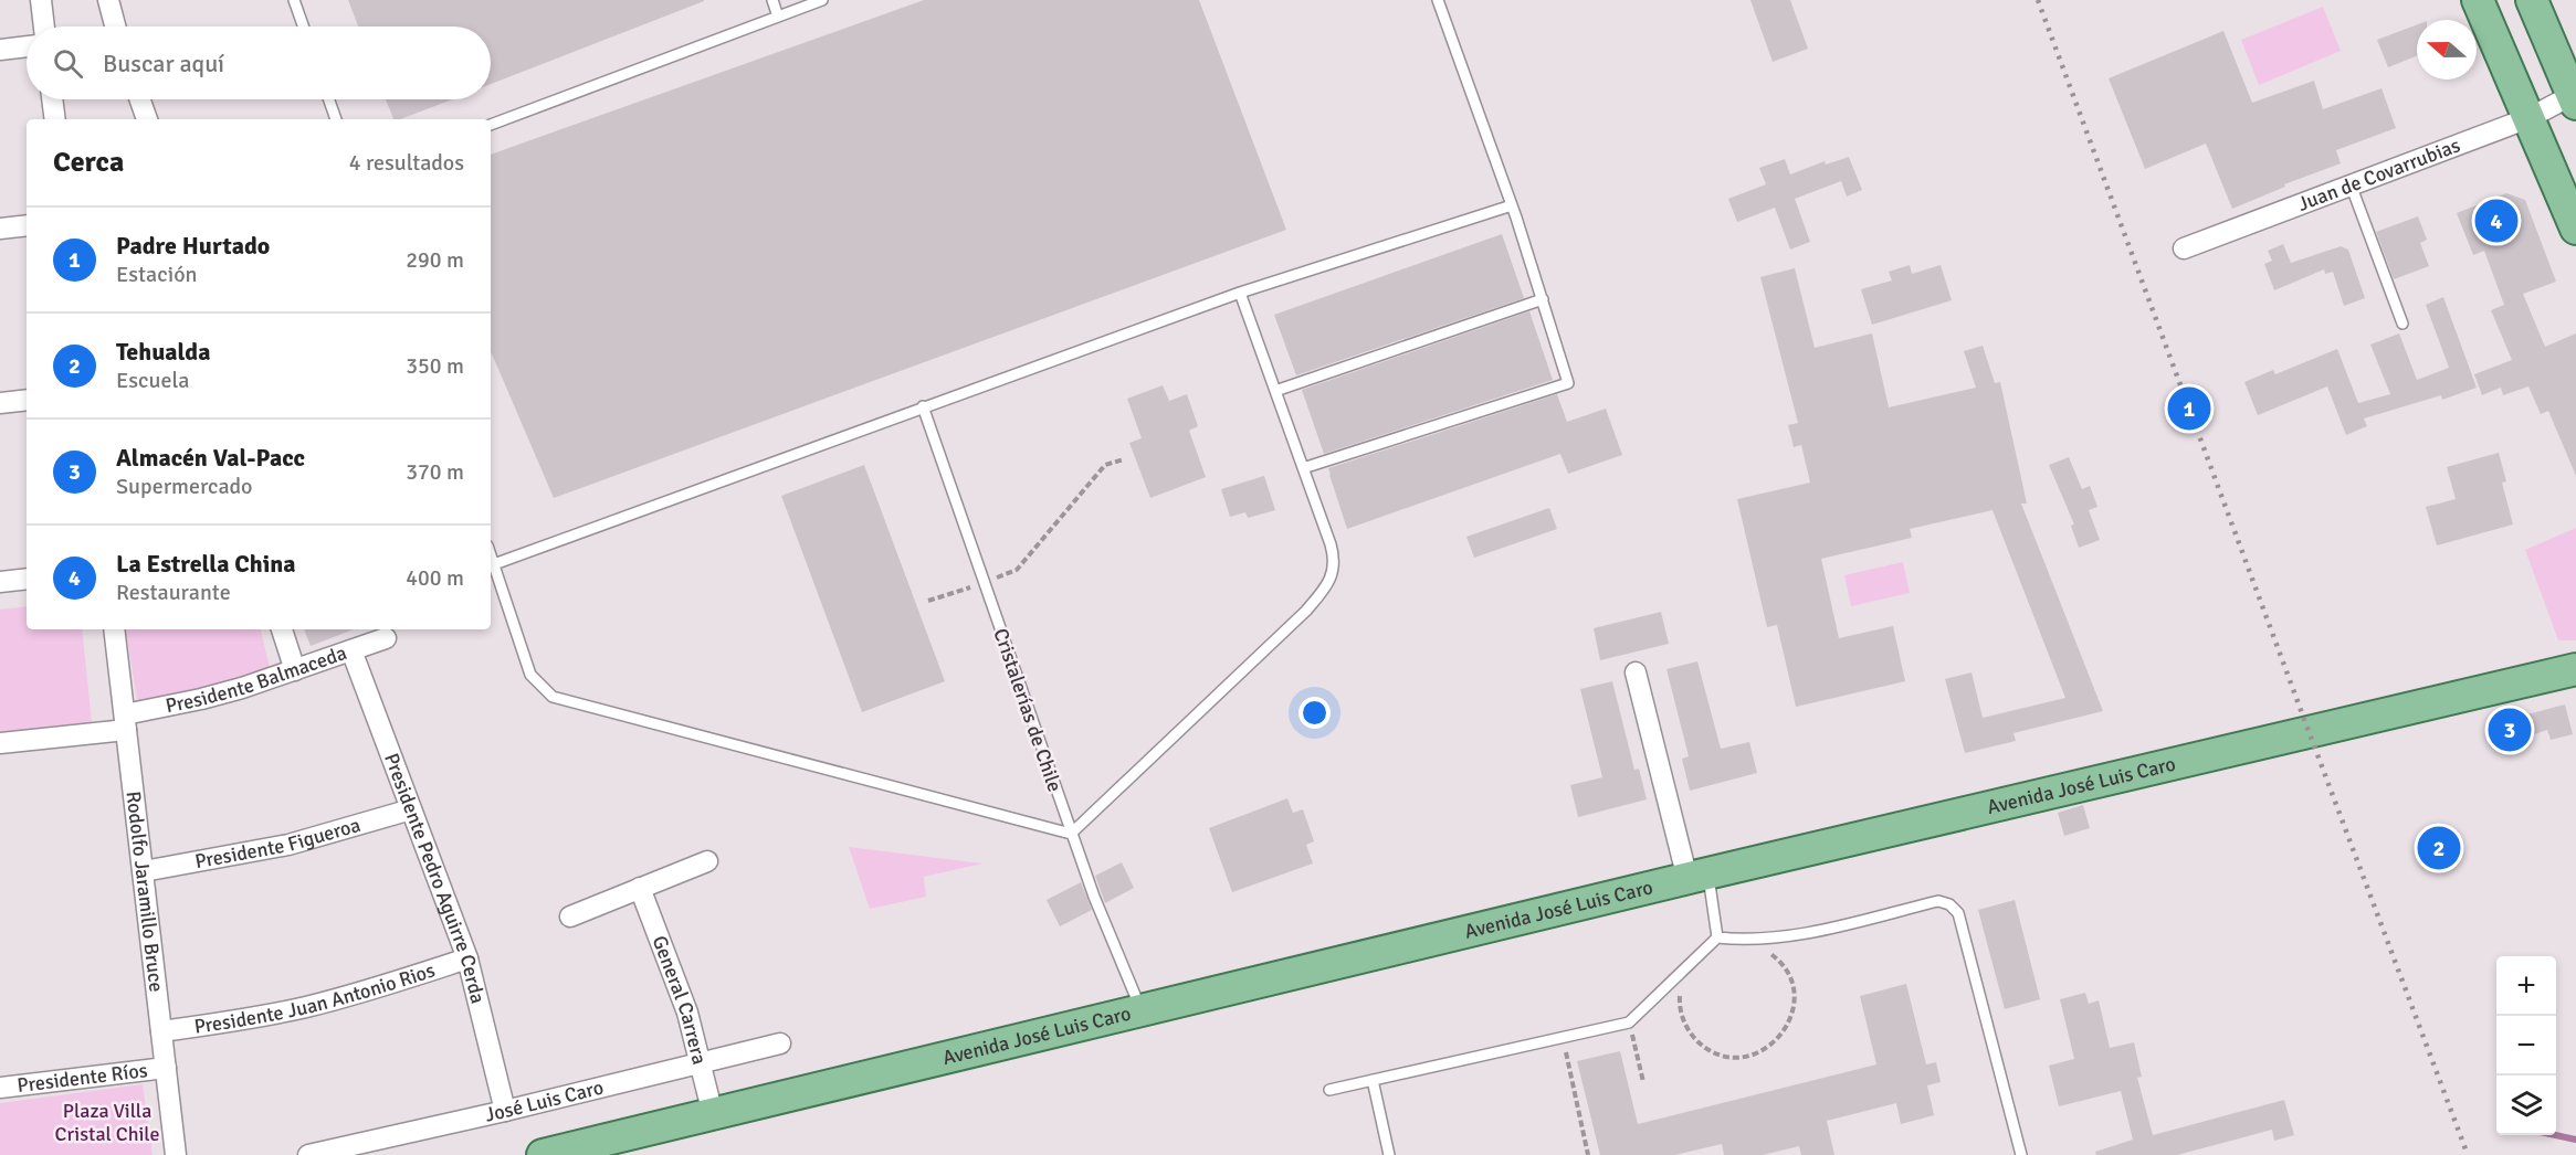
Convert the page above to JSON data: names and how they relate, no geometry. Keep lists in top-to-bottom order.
{
  "streets": {
    "main road": ["Avenida José Luis Caro"],
    "street": [
      "Juan de Covarrubias",
      "Presidente Balmaceda",
      "Presidente Figueroa",
      "Presidente Pedro Aguirre Cerda",
      "Rodolfo Jaramillo Bruce",
      "Presidente Juan Antonio Rios",
      "General Carrera",
      "Presidente Ríos",
      "José Luis Caro"
    ],
    "lane": ["Cristalerías de Chile"]
  },
  "crossings": [
    ["Presidente Balmaceda", "Presidente Pedro Aguirre Cerda"],
    ["Presidente Balmaceda", "Rodolfo Jaramillo Bruce"],
    ["Cristalerías de Chile", "Avenida José Luis Caro"],
    ["Avenida José Luis Caro", "General Carrera"],
    ["Presidente Figueroa", "Presidente Pedro Aguirre Cerda"],
    ["Presidente Figueroa", "Rodolfo Jaramillo Bruce"],
    ["Presidente Pedro Aguirre Cerda", "Presidente Juan Antonio Rios"],
    ["Presidente Pedro Aguirre Cerda", "José Luis Caro"],
    ["Rodolfo Jaramillo Bruce", "Presidente Juan Antonio Rios"],
    ["Rodolfo Jaramillo Bruce", "Presidente Ríos"],
    ["General Carrera", "José Luis Caro"]
  ],
  "parks": ["Plaza Villa Cristal Chile"],
  "north": "left",
  "page": {
    "search": "Buscar aquí",
    "heading": ["Cerca", "4 resultados"],
    "pins": [
      "4",
      "1",
      "3",
      "2"
    ],
    "list": [
      {
        "mark": "1",
        "name": "Padre Hurtado",
        "note": "Estación",
        "value": "290 m"
      },
      {
        "mark": "2",
        "name": "Tehualda",
        "note": "Escuela",
        "value": "350 m"
      },
      {
        "mark": "3",
        "name": "Almacén Val-Pacc",
        "note": "Supermercado",
        "value": "370 m"
      },
      {
        "mark": "4",
        "name": "La Estrella China",
        "note": "Restaurante",
        "value": "400 m"
      }
    ],
    "map_buttons": ["+", "−"]
  }
}
